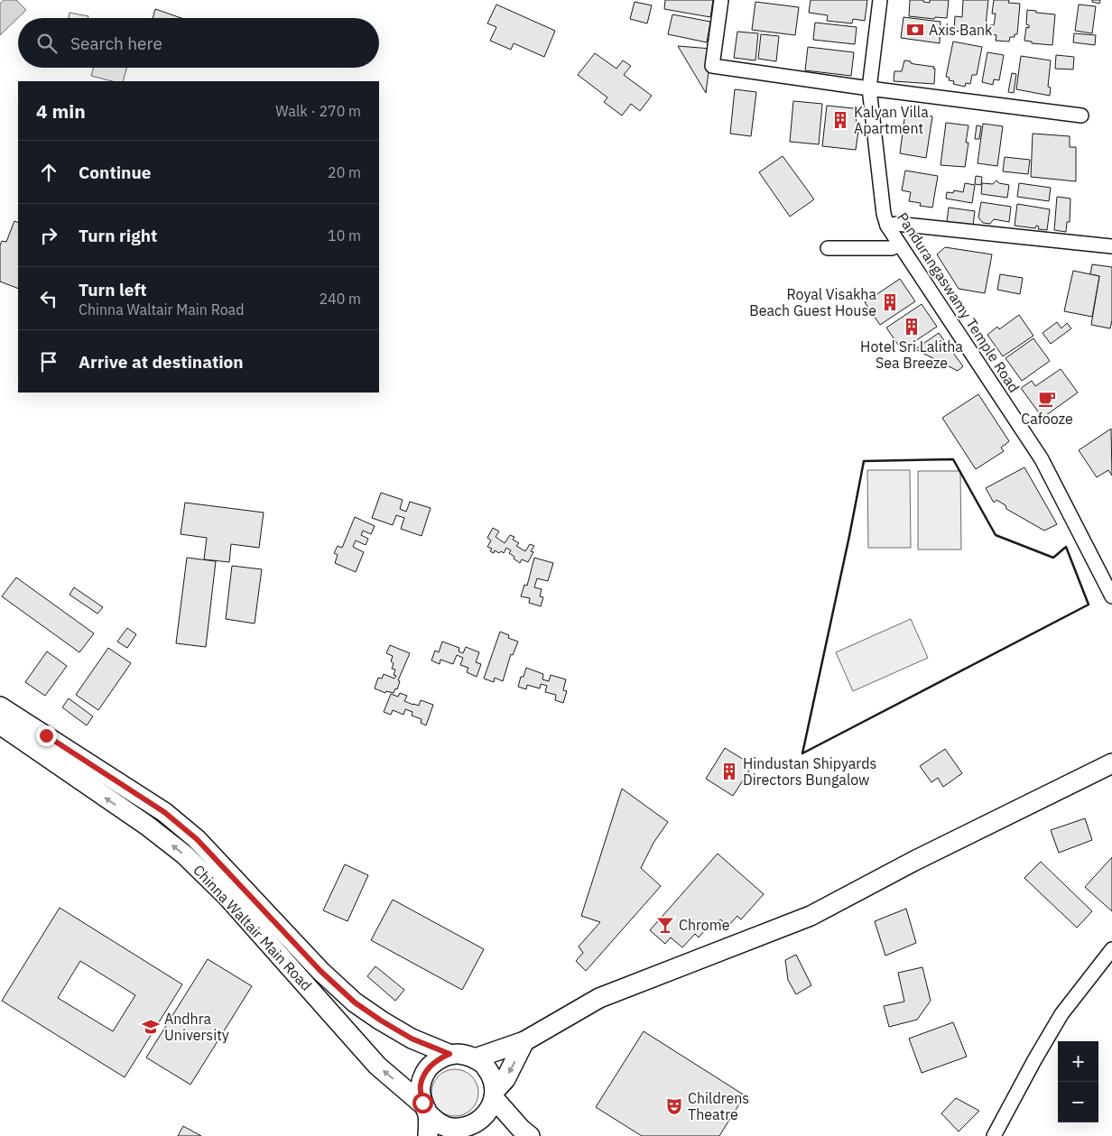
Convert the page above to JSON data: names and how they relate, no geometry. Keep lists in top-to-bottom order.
{
  "streets": {
    "street": ["Pandurangaswamy Temple Road", "Chinna Waltair Main Road"]
  },
  "places": {
    "bank": ["Axis Bank"],
    "building": [
      "Kalyan Villa Apartment",
      "Royal Visakha Beach Guest House",
      "Hotel Sri Lalitha Sea Breeze",
      "Hindustan Shipyards Directors Bungalow"
    ],
    "cafe": ["Cafooze"],
    "bar": ["Chrome"],
    "school or university": ["Andhra University"],
    "theatre": ["Childrens Theatre"]
  },
  "page": {
    "search": "Search here",
    "heading": ["4 min", "Walk · 270 m"],
    "list": [
      ["Continue", "20 m"],
      ["Turn right", "10 m"],
      ["Turn left", "Chinna Waltair Main Road", "240 m"],
      "Arrive at destination"
    ],
    "map_buttons": ["+", "−"]
  }
}
